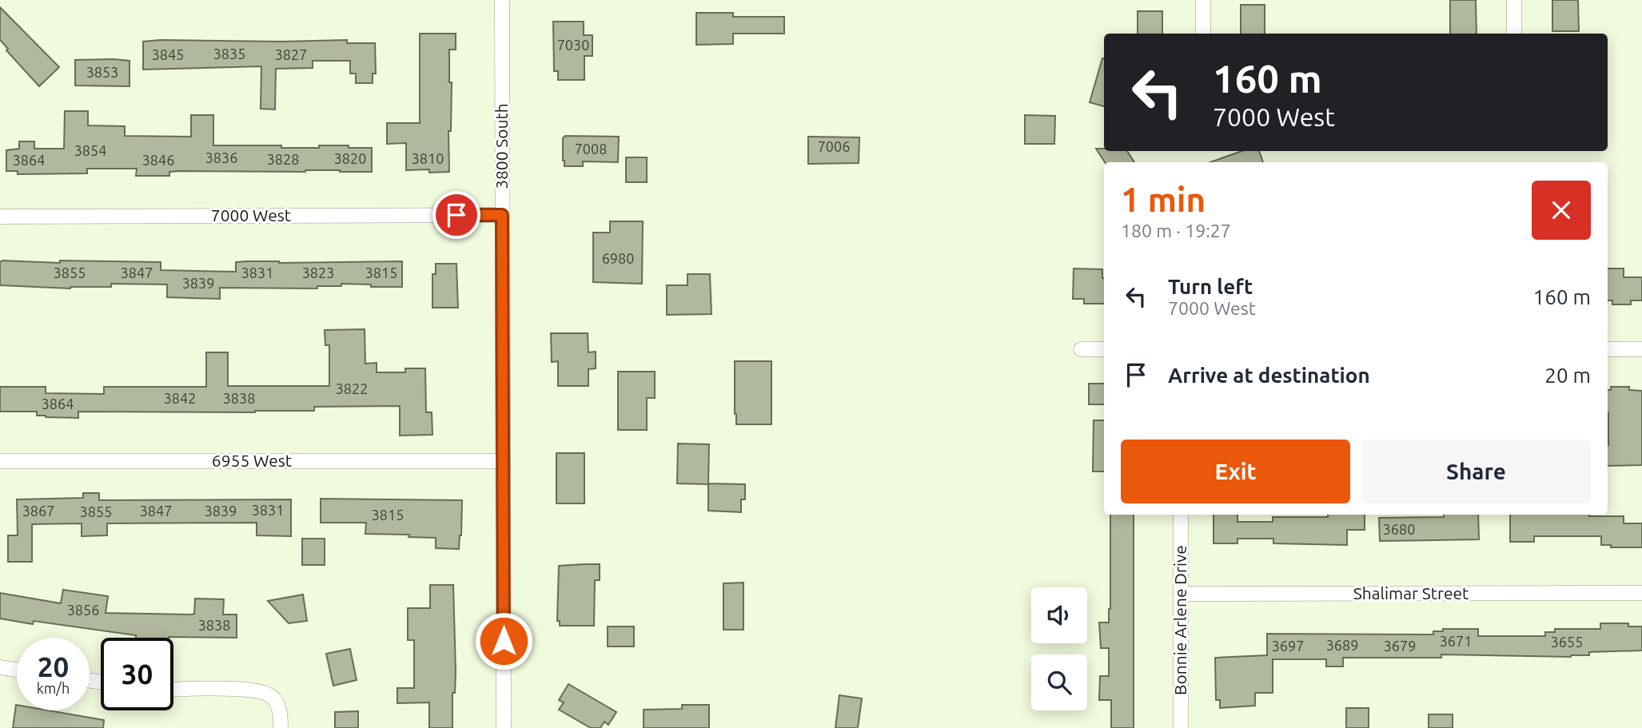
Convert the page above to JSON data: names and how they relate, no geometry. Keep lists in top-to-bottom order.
{
  "streets": {
    "street": [
      "3800 South",
      "7000 West",
      "6955 West",
      "Shalimar Street",
      "Bonnie Arlene Drive"
    ]
  },
  "crossings": [
    ["3800 South", "7000 West"],
    ["3800 South", "6955 West"],
    ["Shalimar Street", "Bonnie Arlene Drive"]
  ],
  "house_numbers": [
    "7030",
    "3835",
    "3845",
    "3827",
    "3853",
    "7006",
    "7008",
    "3854",
    "3836",
    "3820",
    "3810",
    "3828",
    "3864",
    "3846",
    "6980",
    "3855",
    "3847",
    "3831",
    "3823",
    "3815",
    "3839",
    "3822",
    "3842",
    "3838",
    "3864",
    "3831",
    "3867",
    "3847",
    "3839",
    "3855",
    "3815",
    "3680",
    "3856",
    "3838",
    "3671",
    "3655",
    "3689",
    "3697",
    "3679"
  ],
  "page": {
    "turn": ["160 m", "7000 West"],
    "heading": ["1 min", "180 m · 19:27"],
    "list": [
      {
        "name": "Turn left",
        "note": "7000 West",
        "value": "160 m"
      },
      {
        "name": "Arrive at destination",
        "value": "20 m"
      }
    ],
    "buttons": ["Exit", "Share"],
    "speed": "20 km/h",
    "limit": "30"
  }
}
